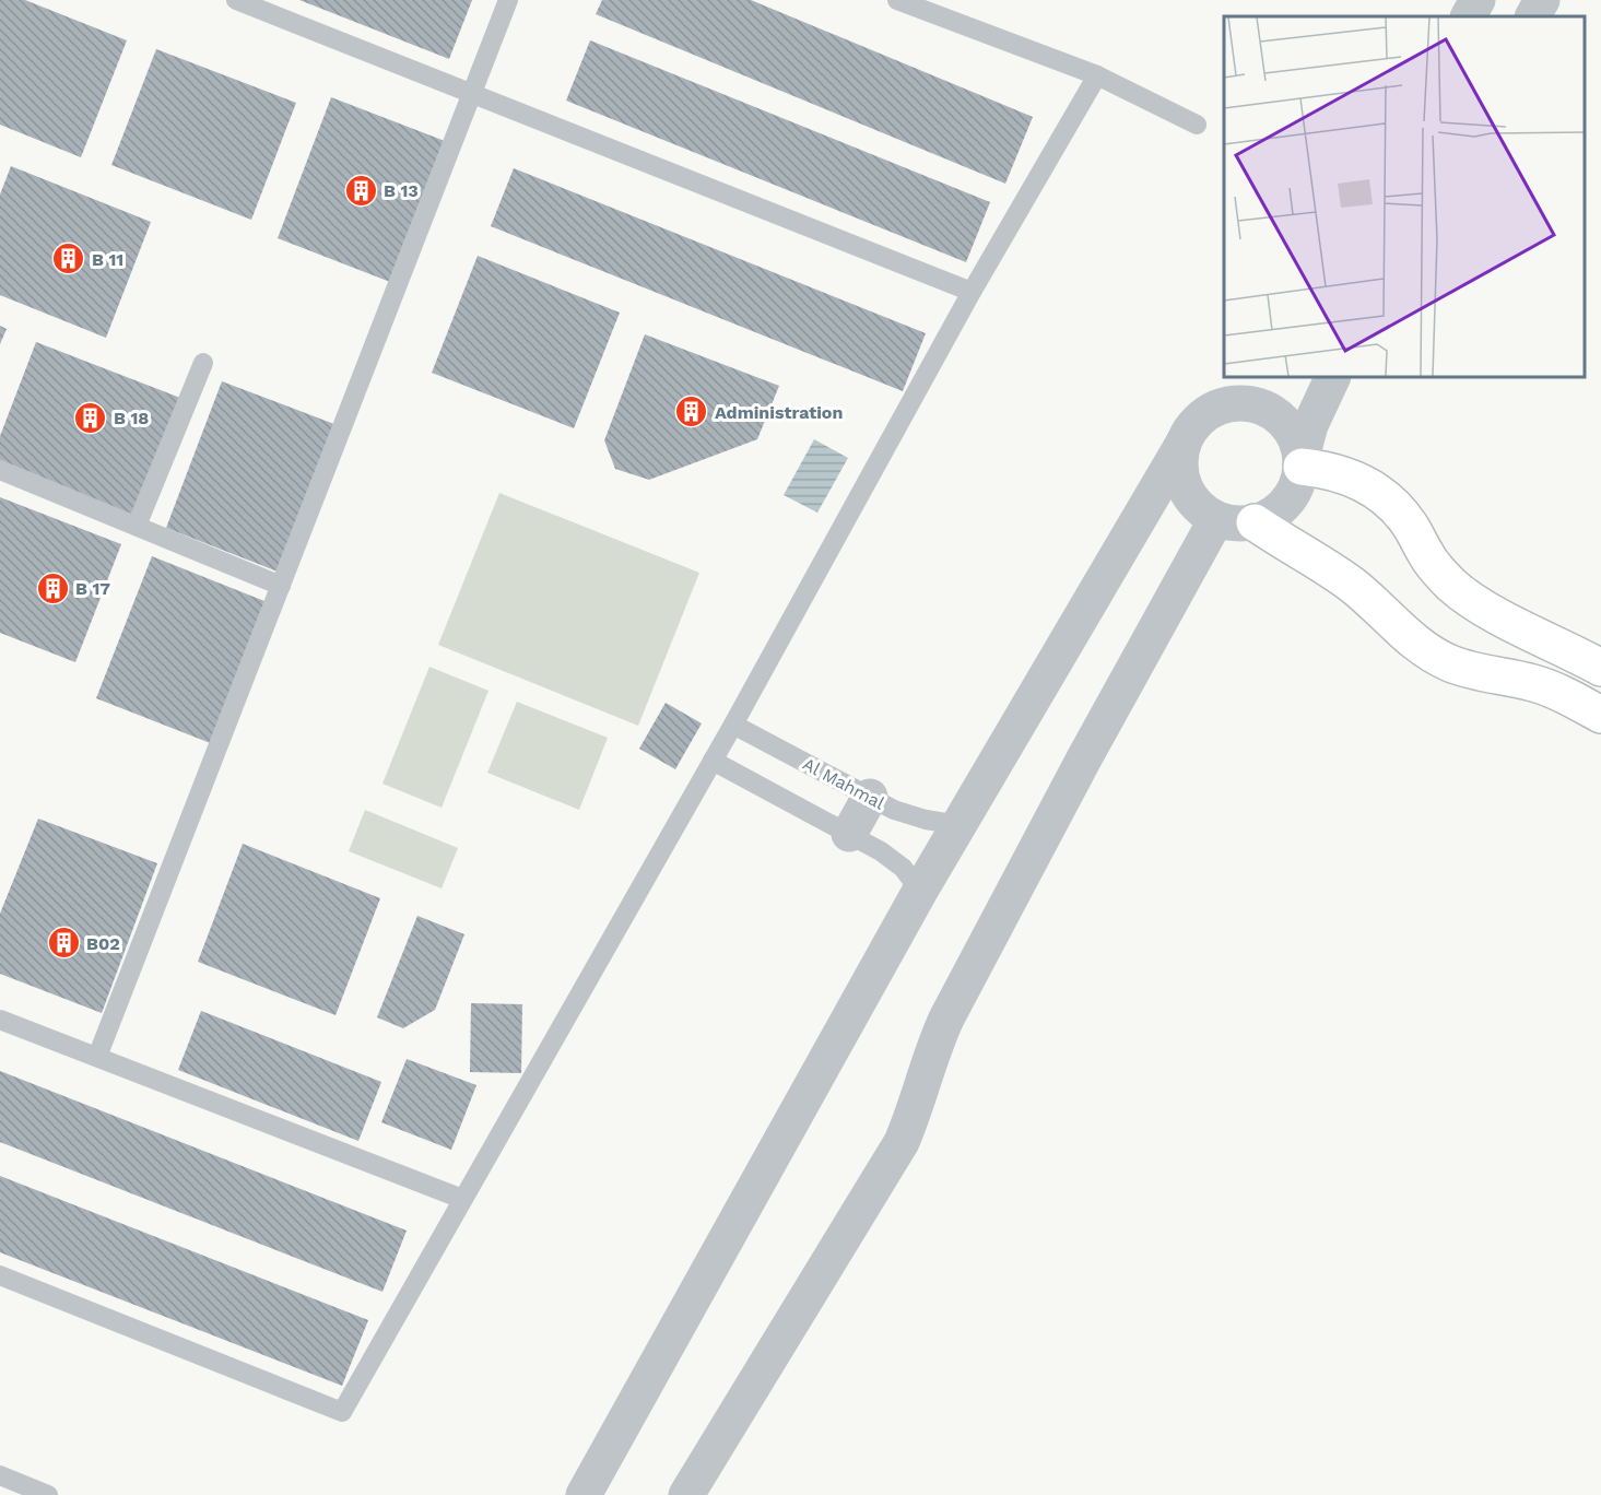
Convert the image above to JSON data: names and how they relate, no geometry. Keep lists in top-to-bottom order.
{
  "streets": {
    "lane": ["Al Mahmal"]
  },
  "places": {
    "building": [
      "B 13",
      "B 11",
      "Administration",
      "B 18",
      "B 17",
      "B02"
    ]
  }
}
